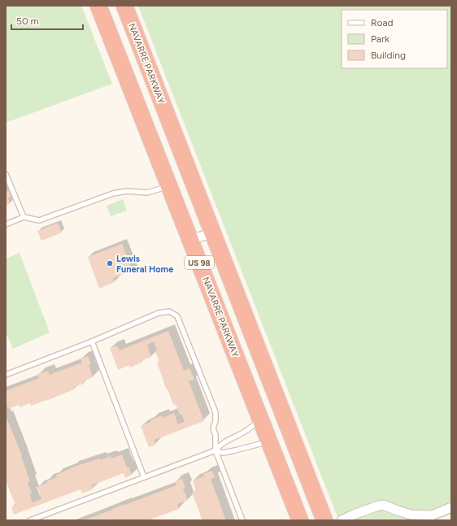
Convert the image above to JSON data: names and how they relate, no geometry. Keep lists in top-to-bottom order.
{
  "streets": {
    "highway": ["NAVARRE PARKWAY", "US 98"]
  },
  "places": ["Lewis Funeral Home"],
  "legend": ["Road", "Park", "Building"],
  "scale_bar": "50 m"
}
